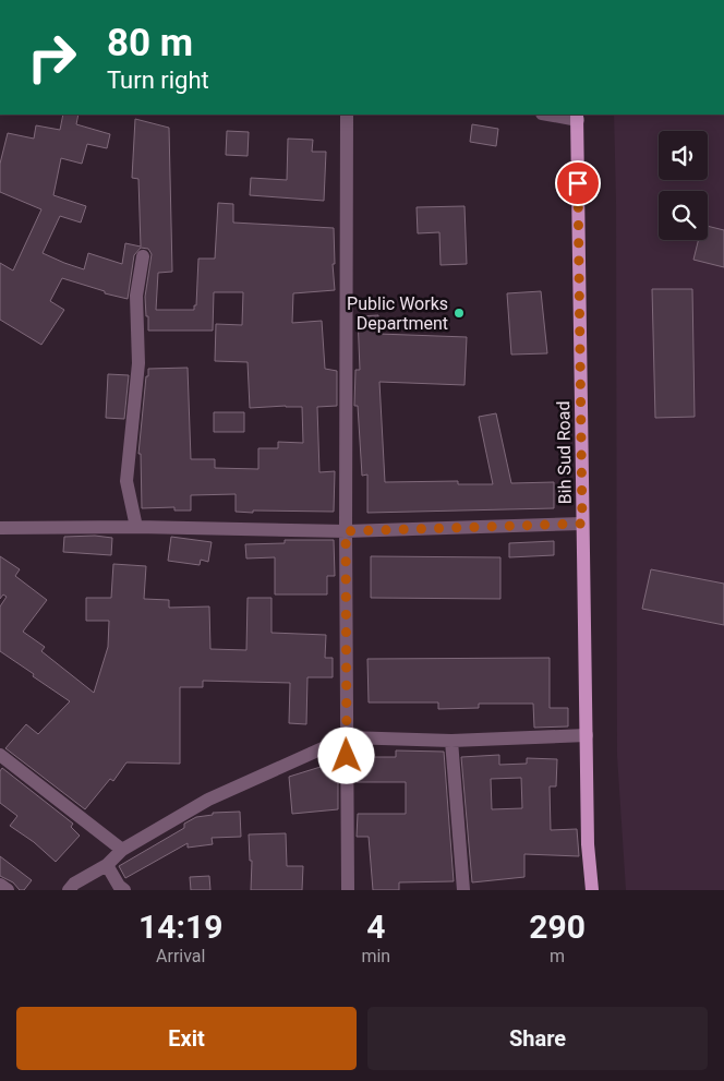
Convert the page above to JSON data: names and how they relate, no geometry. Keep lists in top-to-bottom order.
{
  "streets": {
    "main road": ["Bih Sud Road"]
  },
  "places": ["Public Works Department"],
  "page": {
    "turn": ["80 m", "Turn right"],
    "eta": [
      "14:19",
      "Arrival",
      "4",
      "min",
      "290",
      "m"
    ],
    "buttons": ["Exit", "Share"]
  }
}
